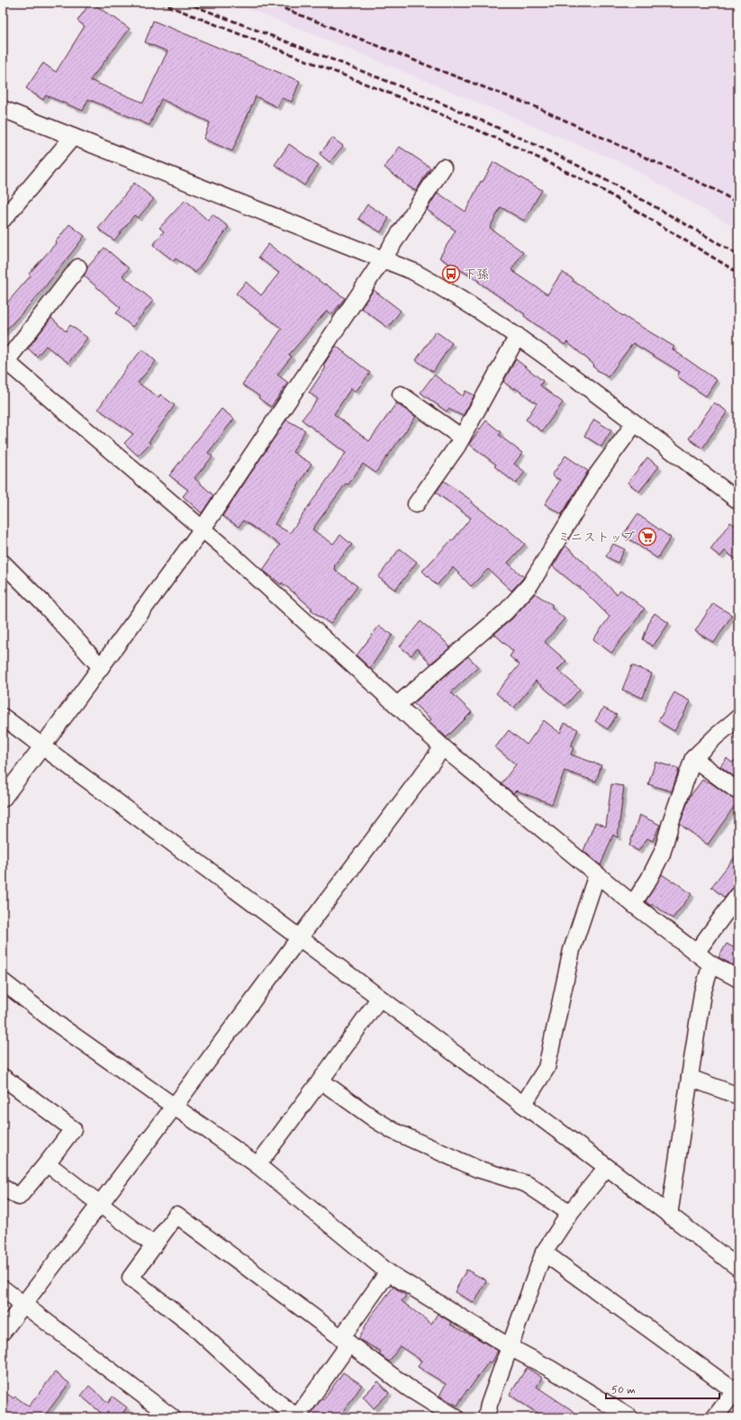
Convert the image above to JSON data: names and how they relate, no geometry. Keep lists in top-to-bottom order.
{
  "places": {
    "bus stop": ["下孫"],
    "supermarket": ["ミニストップ"]
  },
  "scale_bar": "50 m"
}
